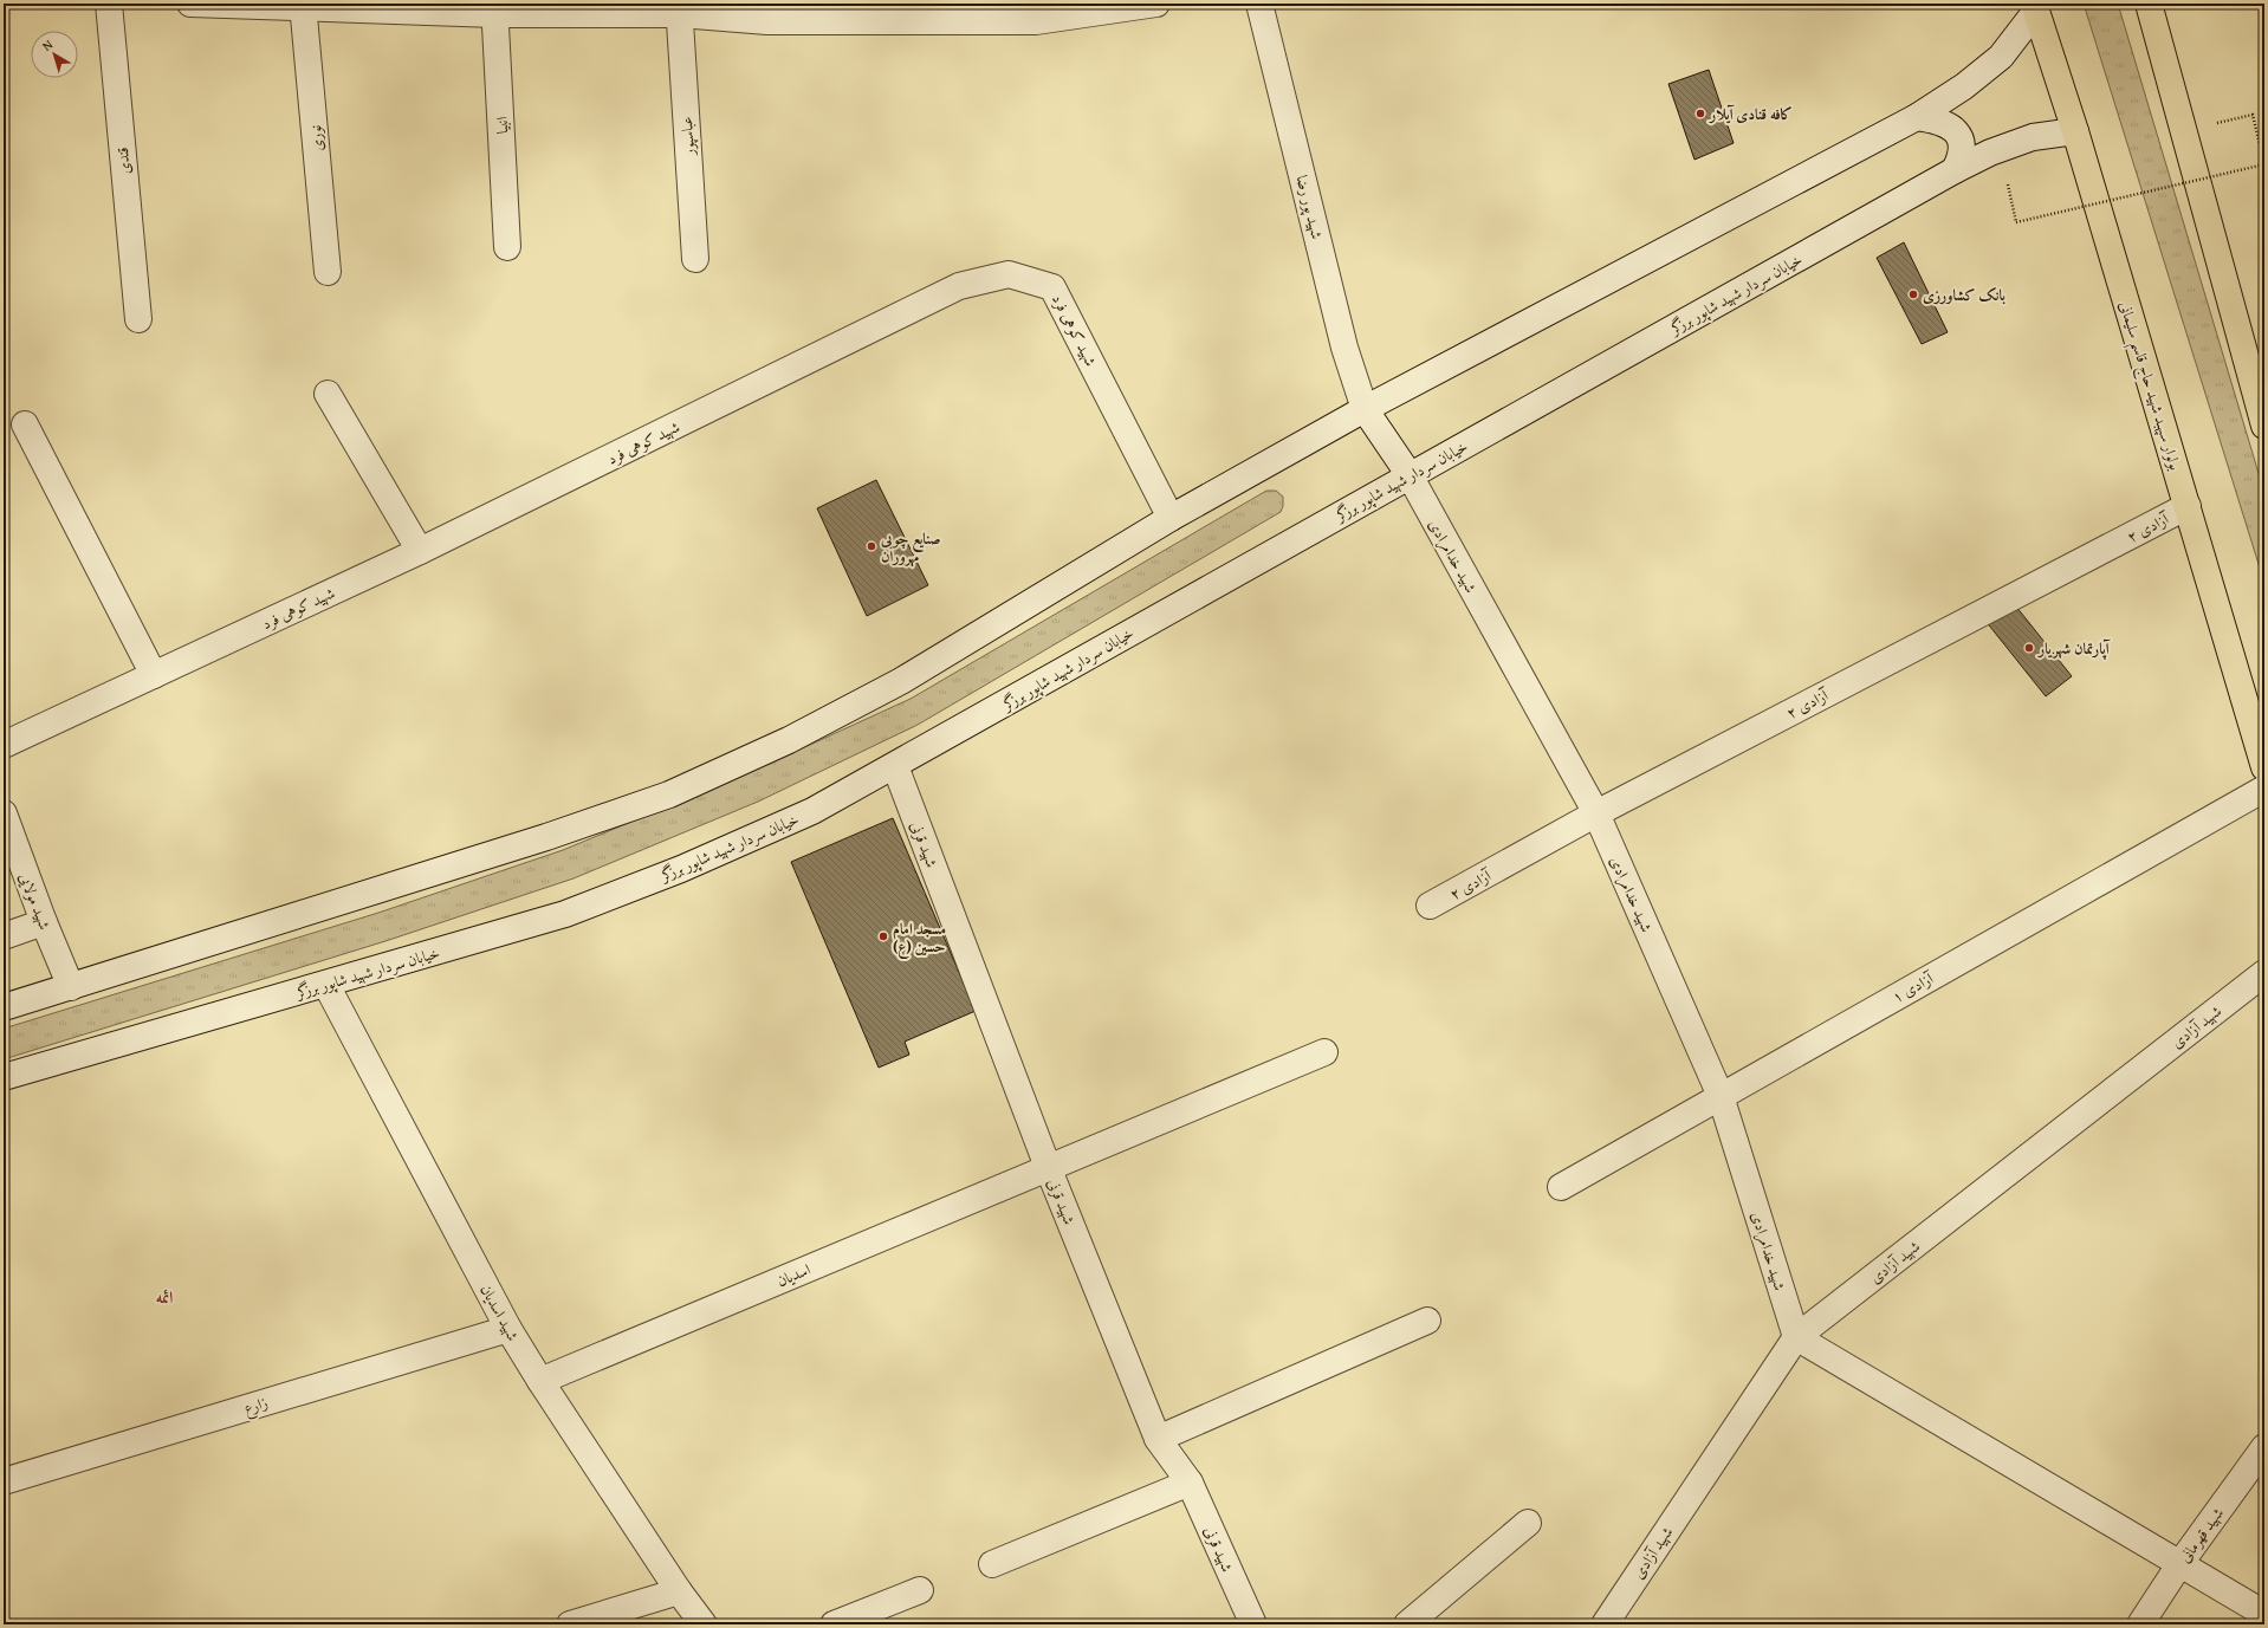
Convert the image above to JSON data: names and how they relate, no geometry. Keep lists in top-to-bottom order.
{
  "streets": {
    "main road": ["بولوار سپهبد شهید حاج قاسم سلیمانی"],
    "street": [
      "انبیا",
      "عباسپور",
      "نوری",
      "قندی",
      "شهید پور رضا",
      "خیابان سردار شهید شاپور برزگر",
      "شهید کوهی فرد",
      "آزادی ۲",
      "شهید خدامرادی",
      "شهید قرنی",
      "شهید مولایی",
      "آزادی ۱",
      "شهید آزادی",
      "اسدیان",
      "شهید اسدیان",
      "زارع",
      "شهید قهرمانی"
    ]
  },
  "crossings": [
    ["شهید پور رضا", "خیابان سردار شهید شاپور برزگر"],
    ["شهید پور رضا", "شهید خدامرادی"],
    ["خیابان سردار شهید شاپور برزگر", "بولوار سپهبد شهید حاج قاسم سلیمانی"],
    ["خیابان سردار شهید شاپور برزگر", "شهید خدامرادی"],
    ["خیابان سردار شهید شاپور برزگر", "شهید قرنی"],
    ["خیابان سردار شهید شاپور برزگر", "شهید اسدیان"],
    ["بولوار سپهبد شهید حاج قاسم سلیمانی", "آزادی ۲"],
    ["آزادی ۲", "شهید خدامرادی"],
    ["شهید خدامرادی", "آزادی ۱"],
    ["شهید خدامرادی", "شهید آزادی"],
    ["شهید قرنی", "اسدیان"],
    ["اسدیان", "شهید اسدیان"],
    ["شهید اسدیان", "زارع"]
  ],
  "districts": ["ائمه"],
  "places": [
    "کافه قنادی آیلار",
    "بانک کشاورزی",
    "صنایع چوبی مهروران",
    "آپارتمان شهریار",
    "مسجد امام حسین (ع)"
  ],
  "north": "top left"
}
